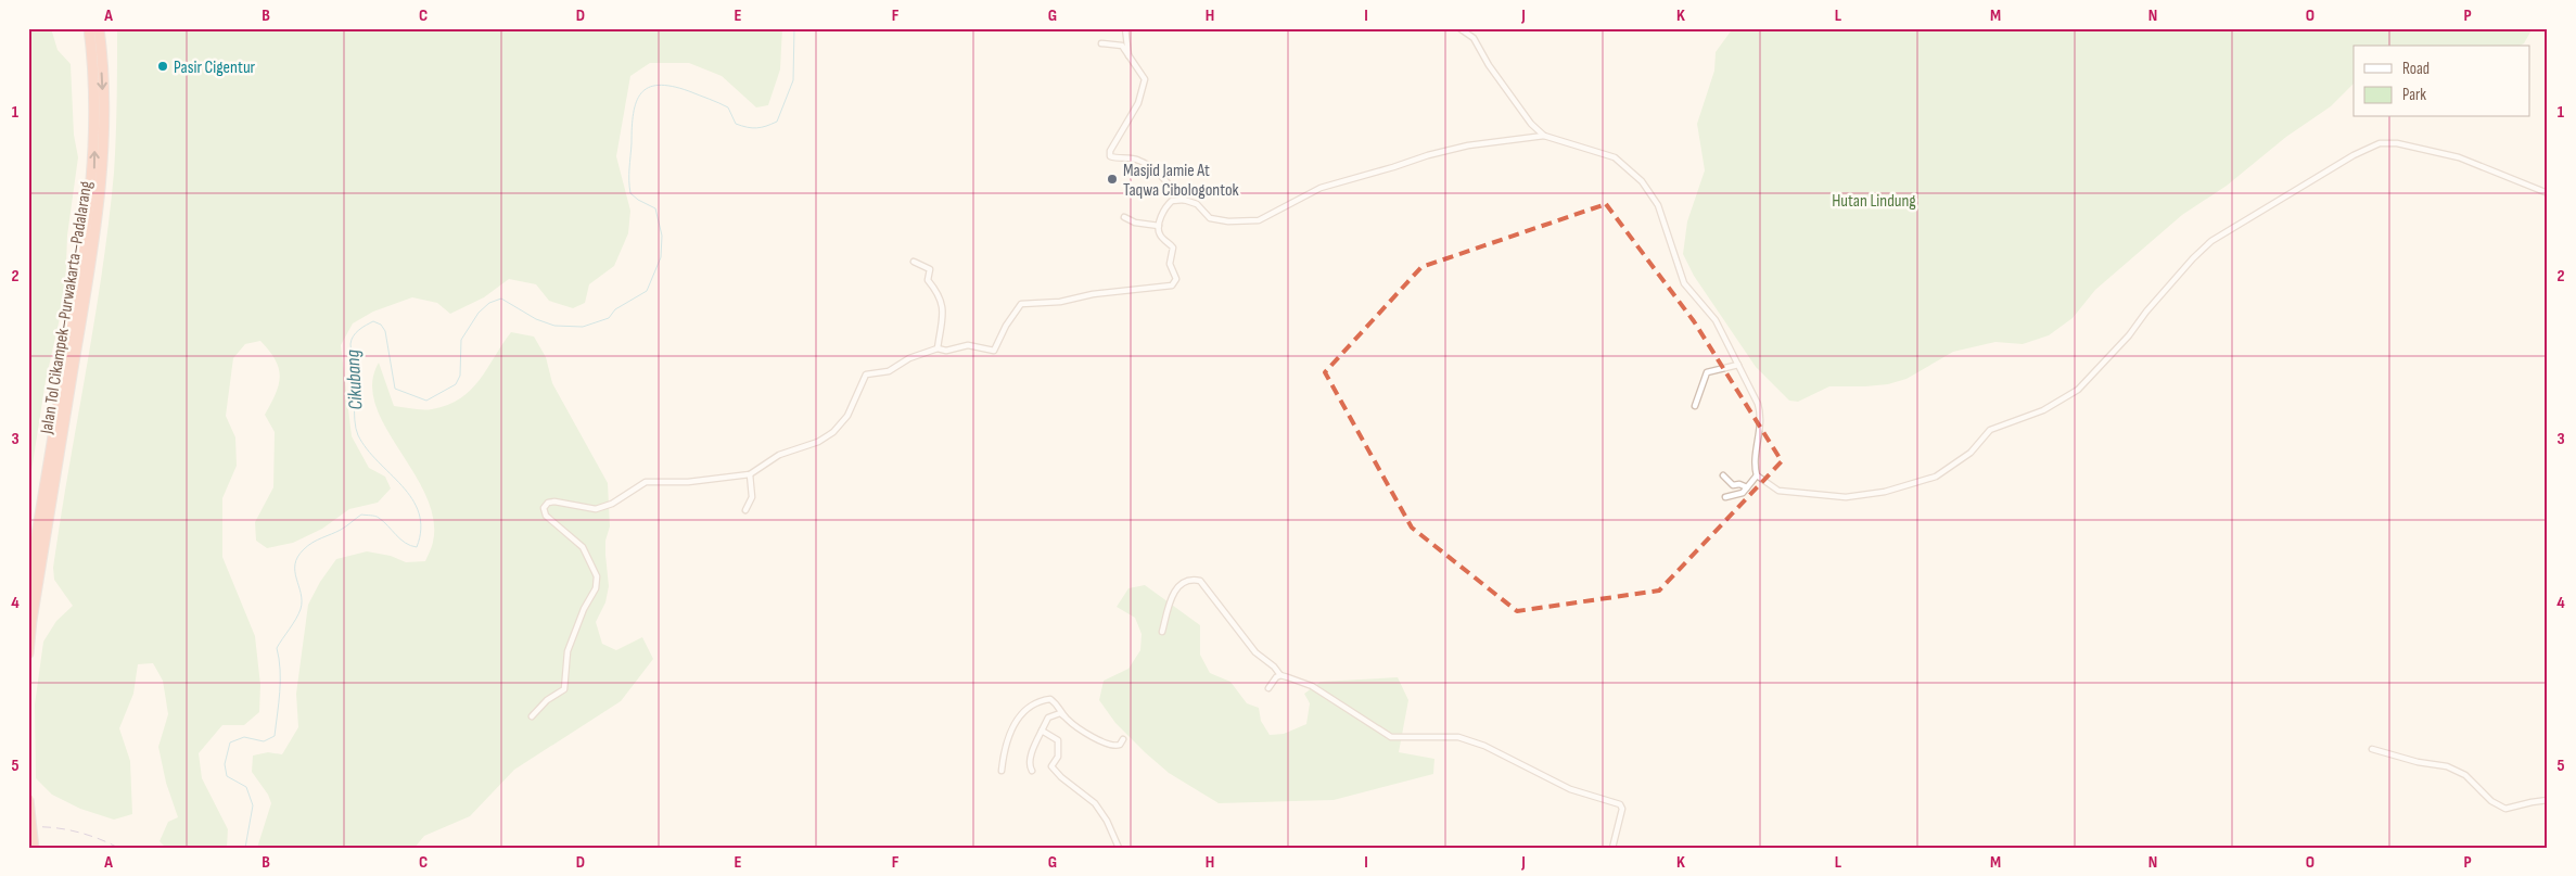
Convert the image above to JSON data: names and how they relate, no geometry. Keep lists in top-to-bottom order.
{
  "streets": {
    "highway": ["Jalan Tol Cikampek–Purwakarta–Padalarang"]
  },
  "water": ["Cikubang"],
  "parks": ["Hutan Lindung"],
  "places": ["Pasir Cigentur", "Masjid Jamie At Taqwa Cibologontok"],
  "legend": ["Road", "Park"],
  "grid": {
    "columns": [
      "A",
      "B",
      "C",
      "D",
      "E",
      "F",
      "G",
      "H",
      "I",
      "J",
      "K",
      "L",
      "M",
      "N",
      "O",
      "P"
    ],
    "rows": [
      "1",
      "2",
      "3",
      "4",
      "5"
    ]
  }
}
